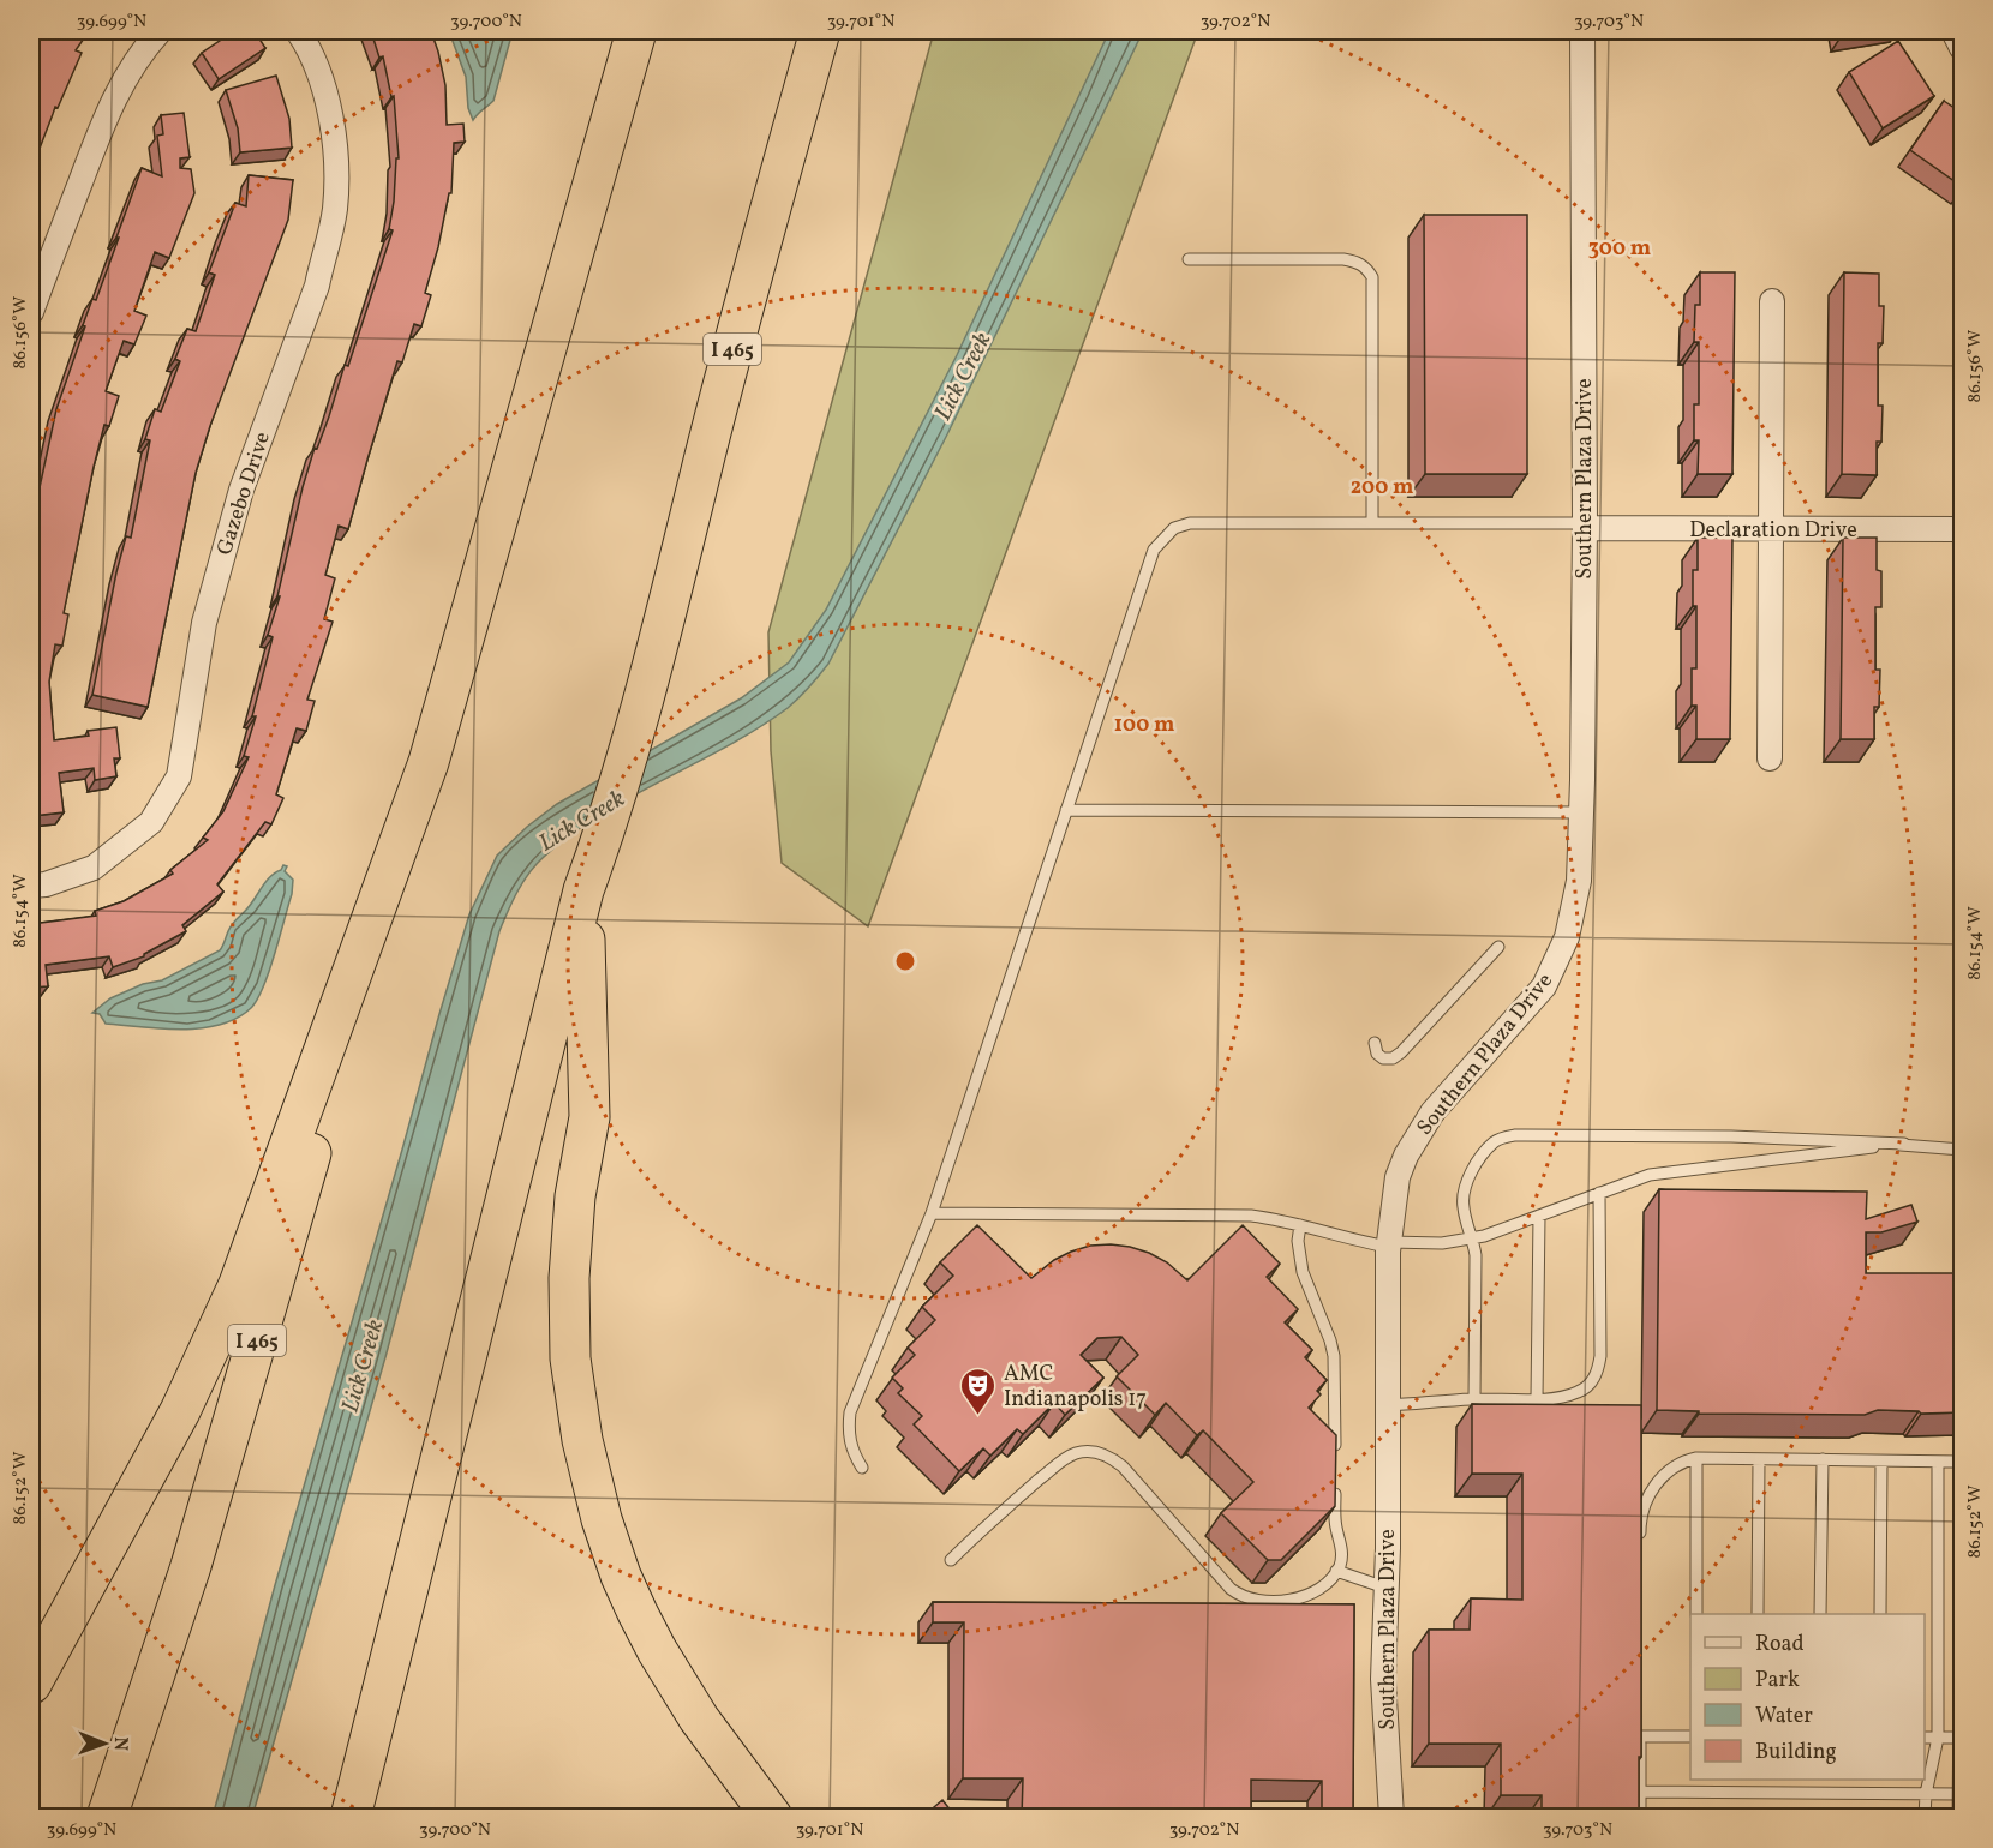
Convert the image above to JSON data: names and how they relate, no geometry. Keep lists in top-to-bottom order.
{
  "streets": {
    "highway": ["I 465"],
    "street": ["Southern Plaza Drive", "Gazebo Drive", "Declaration Drive"]
  },
  "crossings": [
    ["Southern Plaza Drive", "Declaration Drive"]
  ],
  "water": ["Lick Creek"],
  "places": {
    "theatre": ["AMC Indianapolis 17"]
  },
  "legend": [
    "Road",
    "Park",
    "Water",
    "Building"
  ],
  "north": "right",
  "coordinates": [
    "39.699°N",
    "39.700°N",
    "39.701°N",
    "39.702°N",
    "39.703°N",
    "86.156°W",
    "86.154°W",
    "86.152°W"
  ],
  "rings": ["300 m", "200 m", "100 m"]
}
